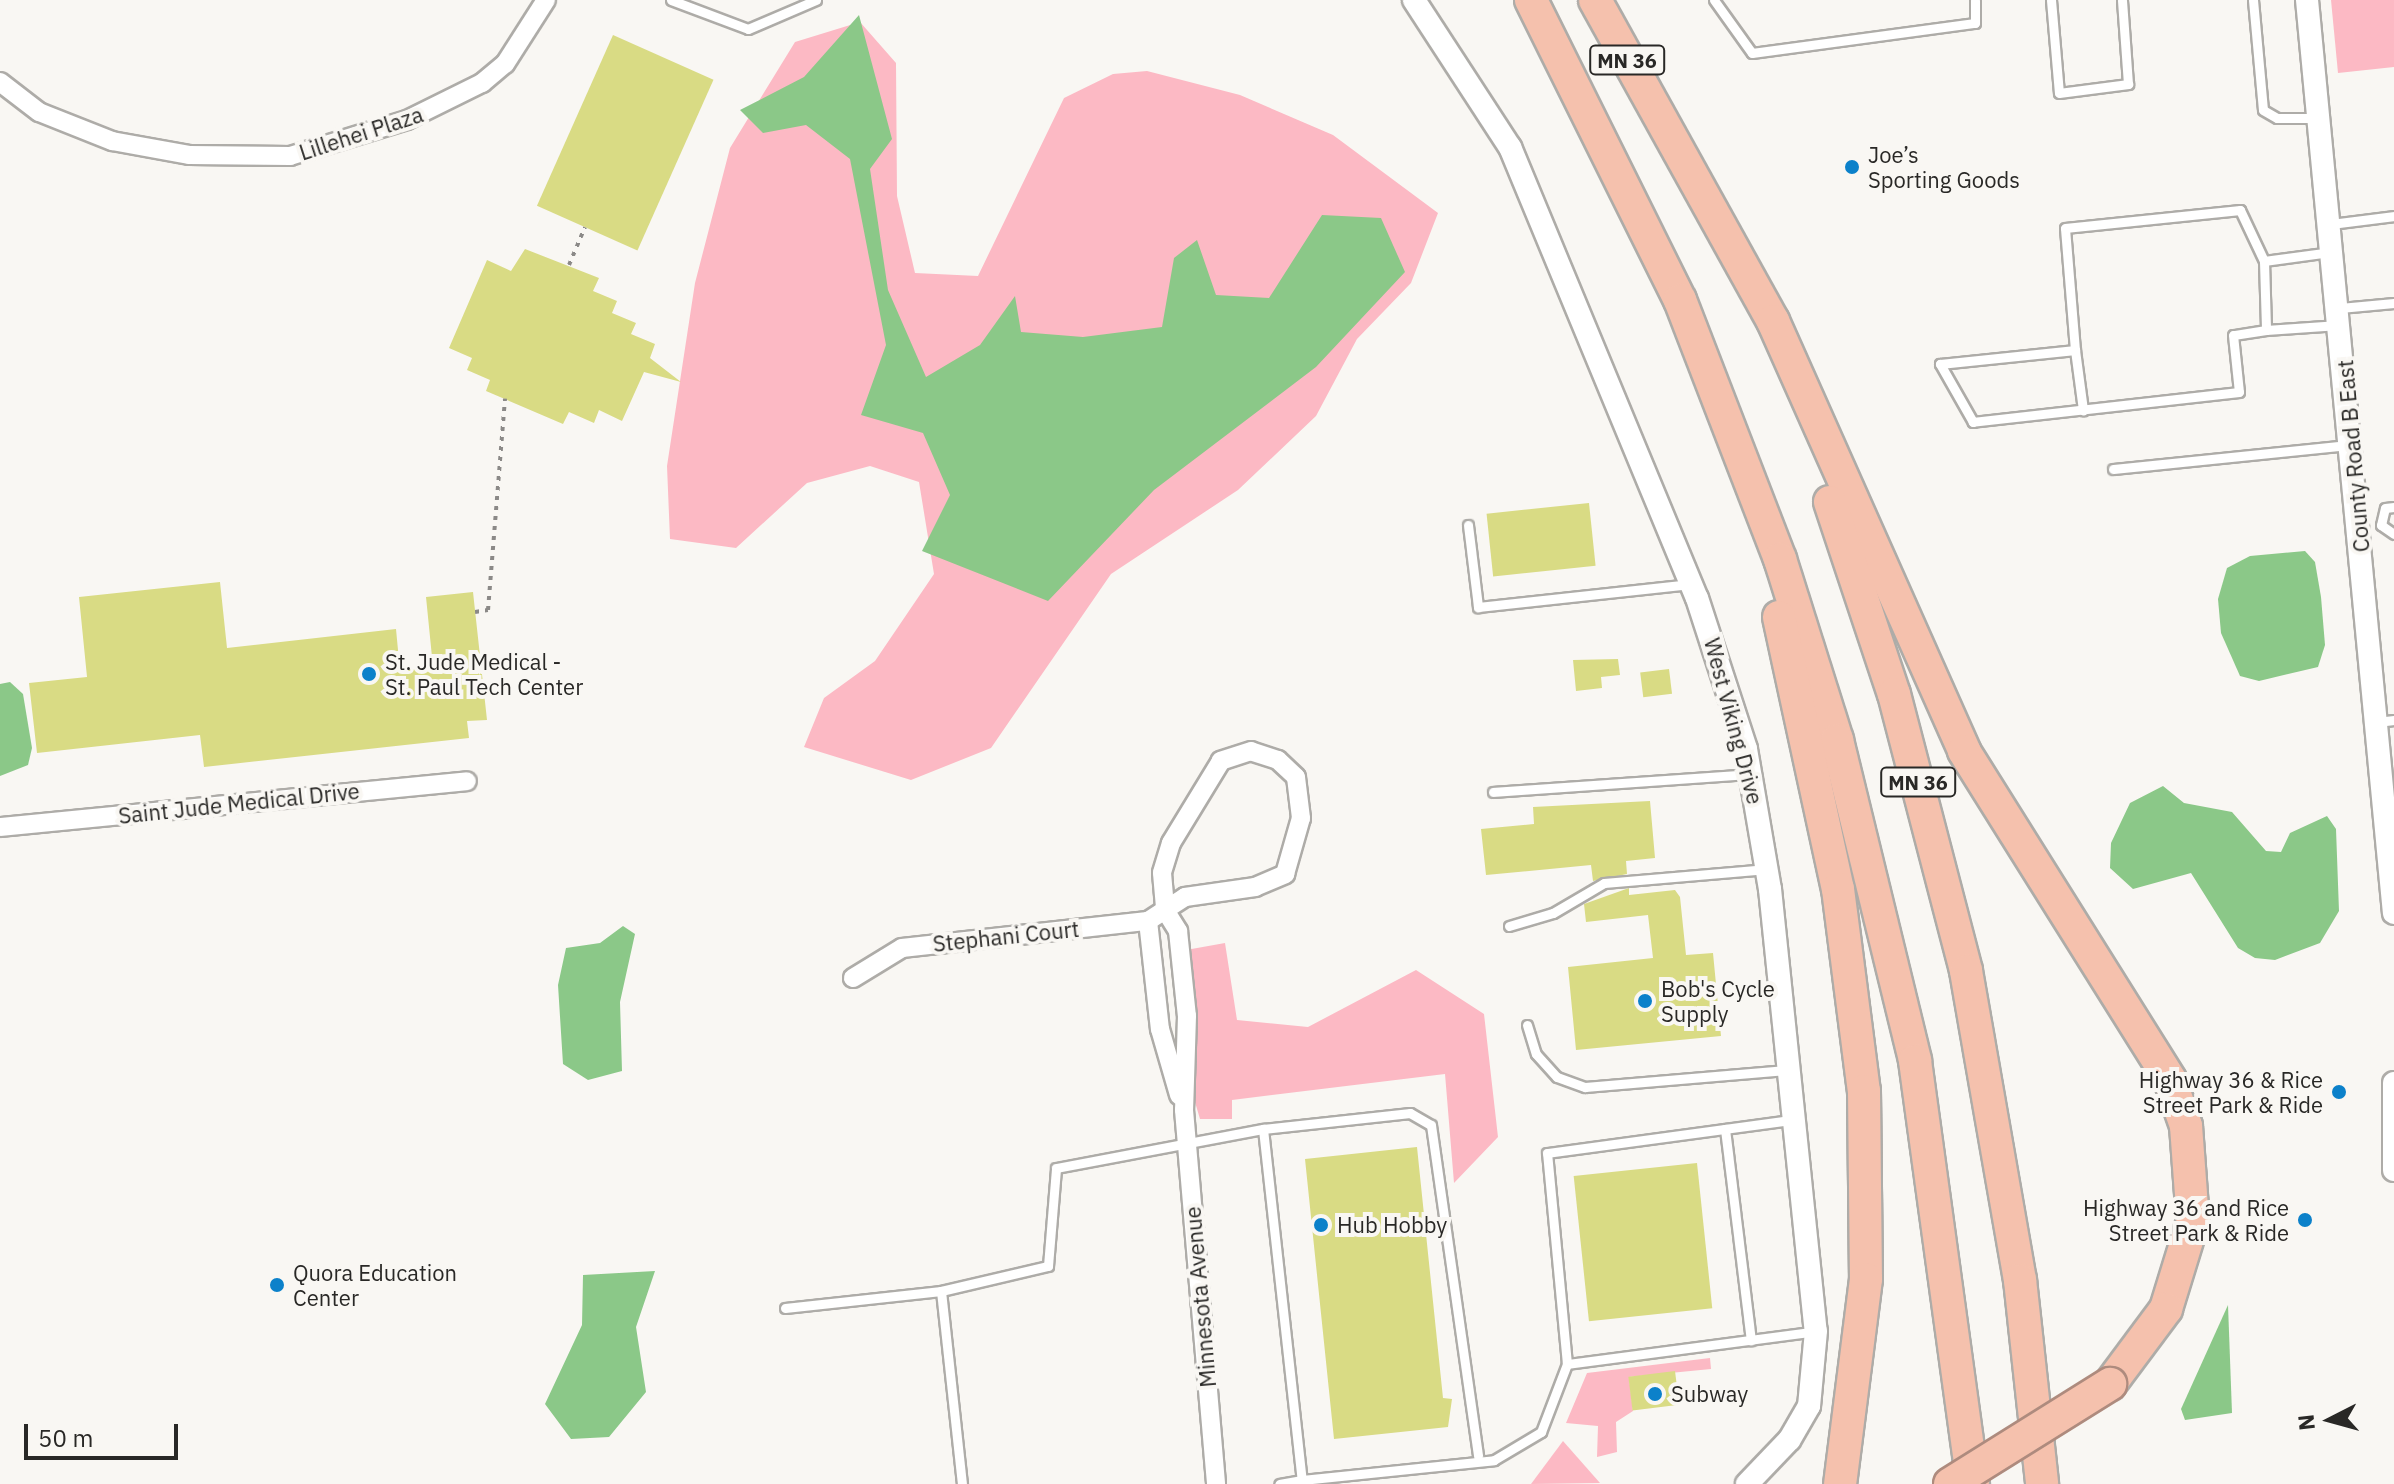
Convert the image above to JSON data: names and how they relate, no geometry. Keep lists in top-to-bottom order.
{
  "streets": {
    "highway": ["MN 36"],
    "street": [
      "Lillehei Plaza",
      "County Road B East",
      "West Viking Drive",
      "Saint Jude Medical Drive",
      "Stephani Court",
      "Minnesota Avenue"
    ]
  },
  "crossings": [
    ["Stephani Court", "Minnesota Avenue"]
  ],
  "places": [
    "Joe’s Sporting Goods",
    "St. Jude Medical - St. Paul Tech Center",
    "Bob's Cycle Supply",
    "Highway 36 & Rice Street Park & Ride",
    "Highway 36 and Rice Street Park & Ride",
    "Hub Hobby",
    "Quora Education Center",
    "Subway"
  ],
  "scale_bar": "50 m",
  "north": "left"
}
